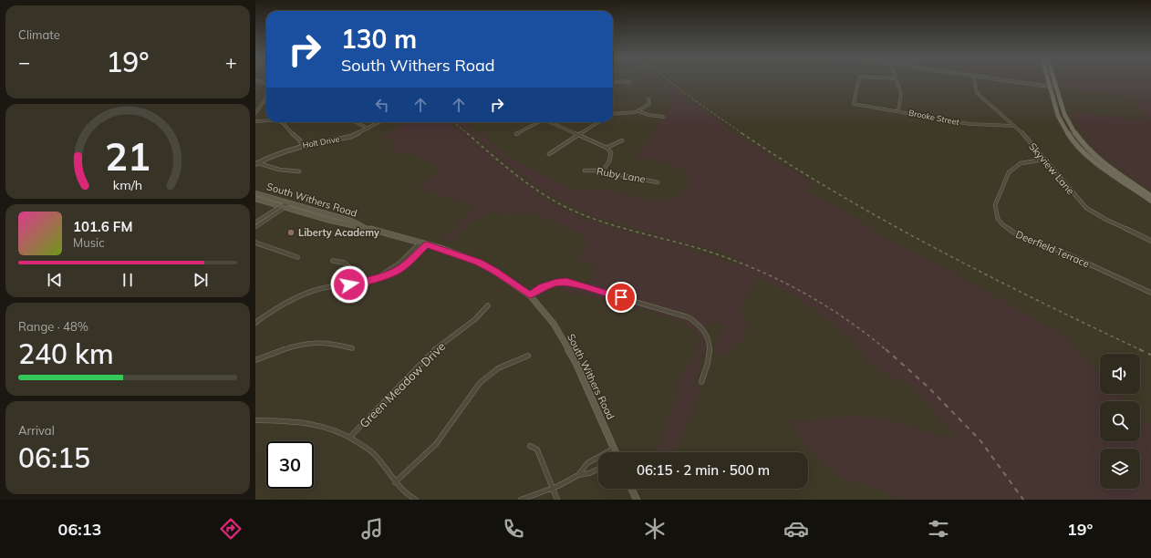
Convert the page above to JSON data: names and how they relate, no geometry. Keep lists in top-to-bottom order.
{
  "streets": {
    "main road": ["South Withers Road"],
    "street": [
      "Brooke Street",
      "Holt Drive",
      "Skyview Lane",
      "Ruby Lane",
      "Deerfield Terrace",
      "Green Meadow Drive"
    ]
  },
  "crossings": [
    ["Brooke Street", "Skyview Lane"],
    ["Skyview Lane", "Deerfield Terrace"]
  ],
  "places": ["Liberty Academy"],
  "page": {
    "tile": [
      "Climate",
      ["Range · 48%", "240 km"],
      ["Arrival", "06:15"]
    ],
    "turn": ["130 m", "South Withers Road"],
    "heat": ["−", "19°", "+"],
    "song": ["101.6 FM", "Music"],
    "limit": "30",
    "trip": "06:15 · 2 min · 500 m",
    "tabs": ["06:13", "19°"],
    "gauge": ["21", "km/h"]
  }
}
